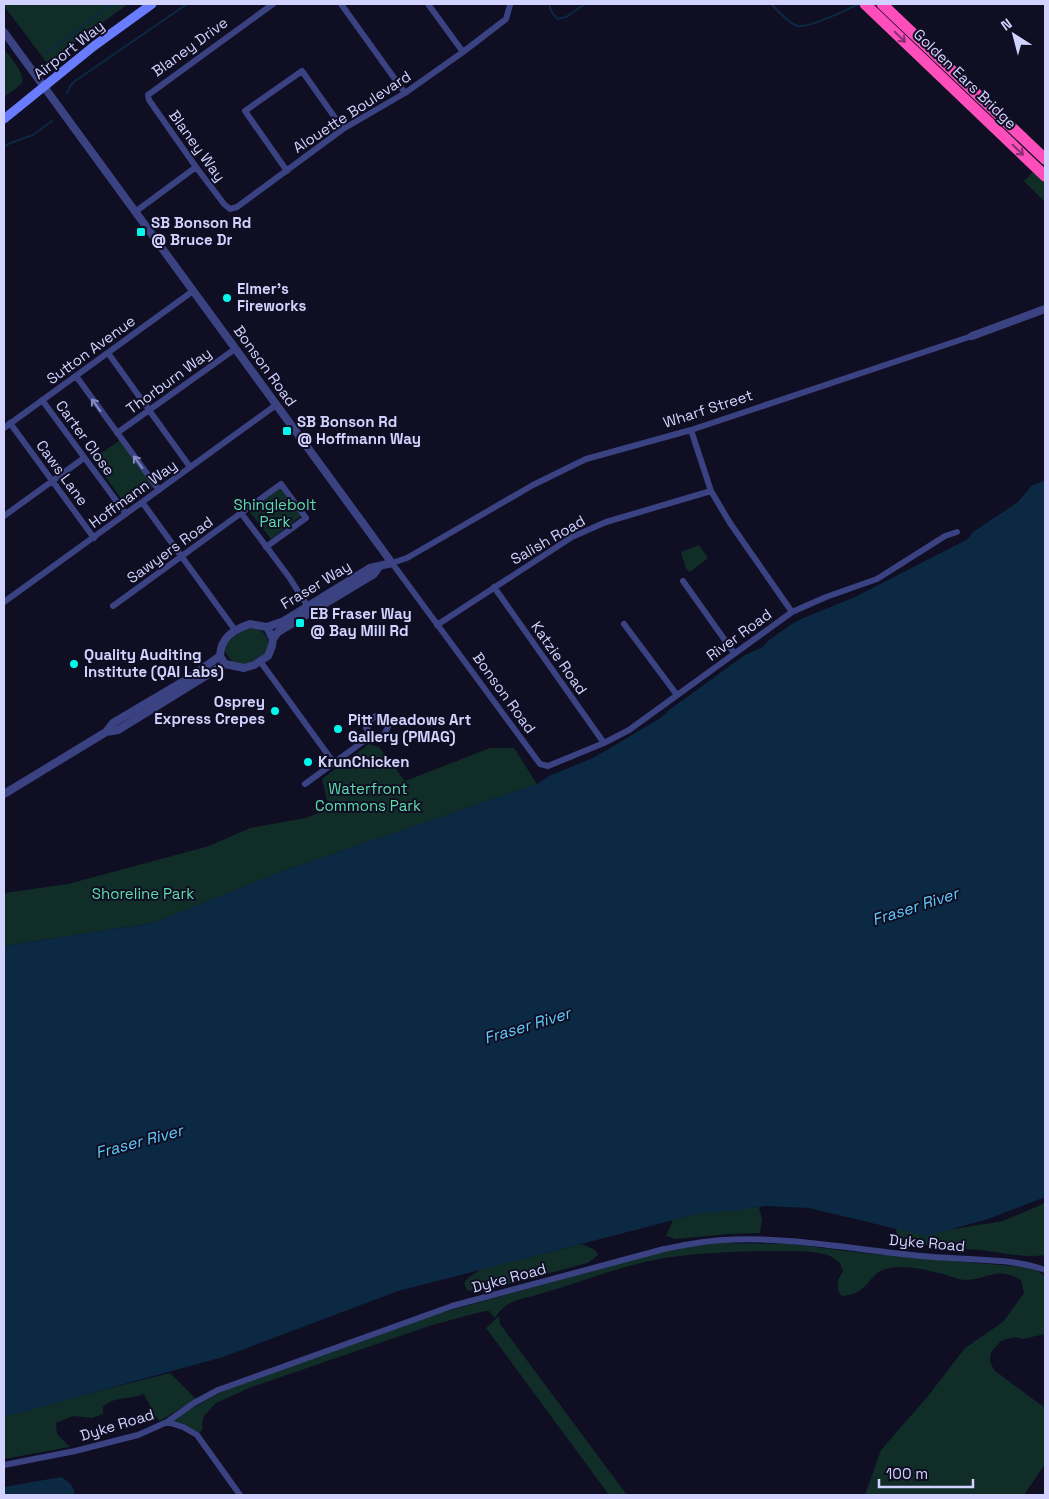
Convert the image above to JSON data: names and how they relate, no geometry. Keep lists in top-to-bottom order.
{
  "streets": {
    "highway": ["Golden Ears Bridge"],
    "main road": ["Airport Way"],
    "street": [
      "Blaney Drive",
      "Alouette Boulevard",
      "Blaney Way",
      "Sutton Avenue",
      "Bonson Road",
      "Thorburn Way",
      "Wharf Street",
      "Carter Close",
      "Caws Lane",
      "Hoffmann Way",
      "Salish Road",
      "Sawyers Road",
      "Fraser Way",
      "River Road",
      "Katzie Road",
      "Dyke Road"
    ]
  },
  "crossings": [
    ["Blaney Drive", "Blaney Way"],
    ["Airport Way", "Bonson Road"],
    ["Alouette Boulevard", "Blaney Way"],
    ["Sutton Avenue", "Bonson Road"],
    ["Sutton Avenue", "Carter Close"],
    ["Sutton Avenue", "Caws Lane"],
    ["Bonson Road", "Thorburn Way"],
    ["Bonson Road", "Wharf Street"],
    ["Bonson Road", "Hoffmann Way"],
    ["Bonson Road", "Salish Road"],
    ["Bonson Road", "Fraser Way"],
    ["Bonson Road", "River Road"],
    ["Wharf Street", "Fraser Way"],
    ["Carter Close", "Hoffmann Way"],
    ["Caws Lane", "Hoffmann Way"],
    ["Salish Road", "Katzie Road"],
    ["River Road", "Katzie Road"]
  ],
  "water": ["Fraser River"],
  "parks": ["Shinglebolt Park", "Waterfront Commons Park", "Shoreline Park"],
  "places": {
    "transit": ["SB Bonson Rd @ Bruce Dr", "SB Bonson Rd @ Hoffmann Way", "EB Fraser Way @ Bay Mill Rd"],
    "other": [
      "Elmer’s Fireworks",
      "Quality Auditing Institute (QAI Labs)",
      "Osprey Express Crepes",
      "Pitt Meadows Art Gallery (PMAG)",
      "KrunChicken"
    ]
  },
  "scale_bar": "100 m",
  "north": "top left"
}
